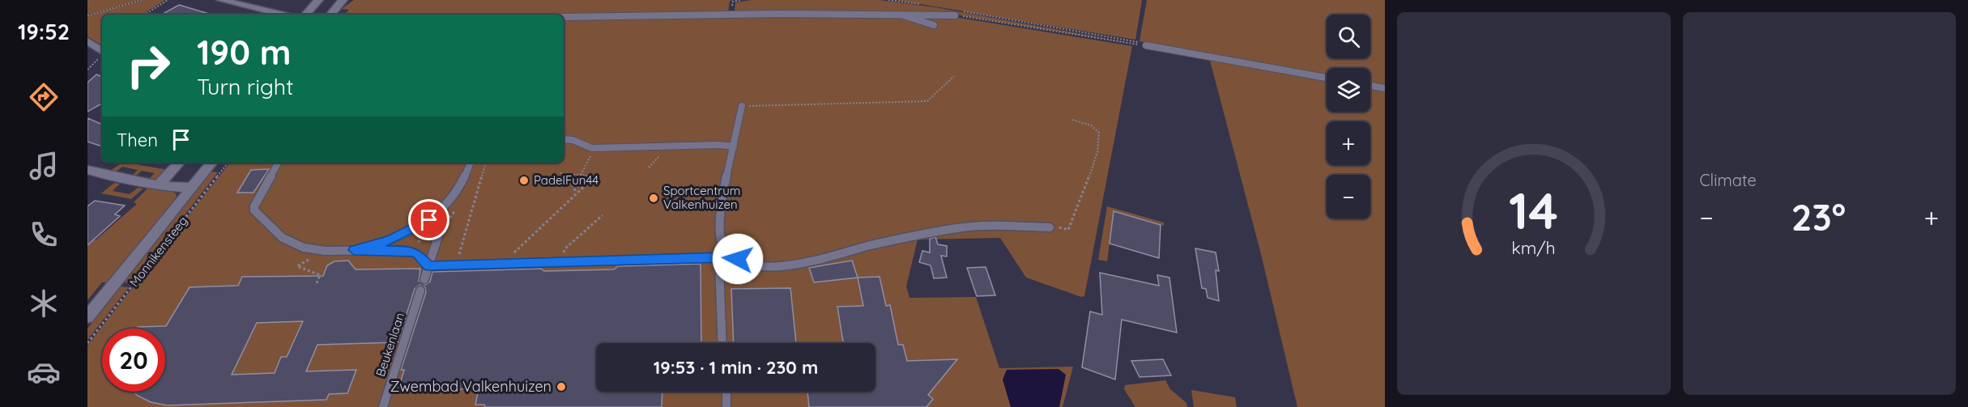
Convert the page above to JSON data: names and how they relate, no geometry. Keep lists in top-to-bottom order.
{
  "streets": {
    "street": ["Monnikensteeg"],
    "lane": ["Beukenlaan"]
  },
  "places": ["PadelFun44", "Sportcentrum Valkenhuizen", "Zwembad Valkenhuizen"],
  "page": {
    "tabs": "19:52",
    "tile": "Climate",
    "map_buttons": ["+", "−"],
    "turn": ["190 m", "Turn right"],
    "then": "Then",
    "heat": ["−", "23°", "+"],
    "limit": "20",
    "trip": "19:53 · 1 min · 230 m",
    "gauge": ["14", "km/h"]
  }
}
